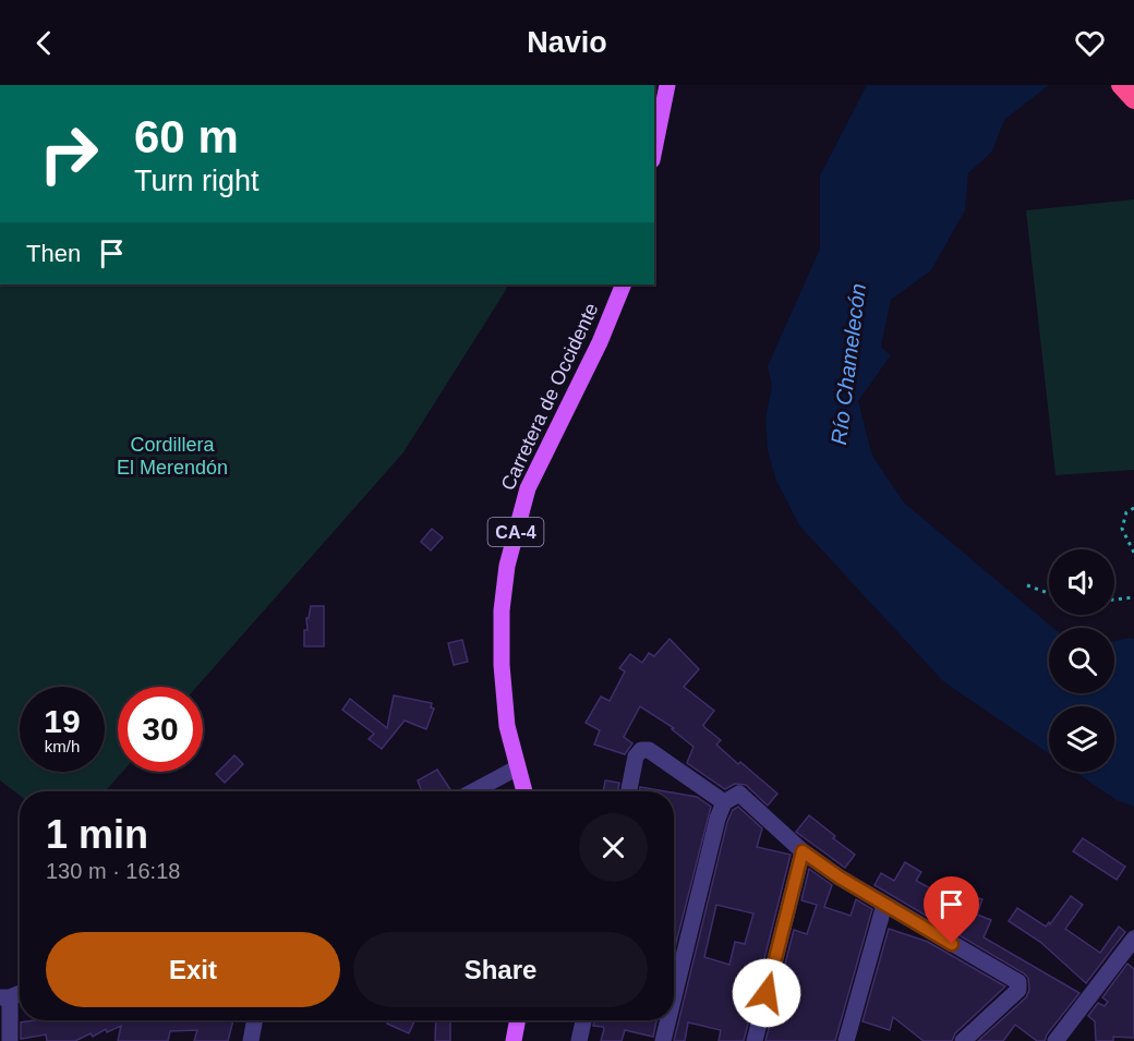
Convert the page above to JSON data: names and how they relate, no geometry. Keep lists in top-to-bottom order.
{
  "streets": {
    "main road": ["Carretera de Occidente", "CA-4"]
  },
  "water": ["Río Chamelecón"],
  "parks": ["Cordillera El Merendón"],
  "page": {
    "header": "Navio",
    "turn": ["60 m", "Turn right"],
    "then": "Then",
    "speed": "19 km/h",
    "limit": "30",
    "heading": ["1 min", "130 m · 16:18"],
    "buttons": ["Exit", "Share"]
  }
}
